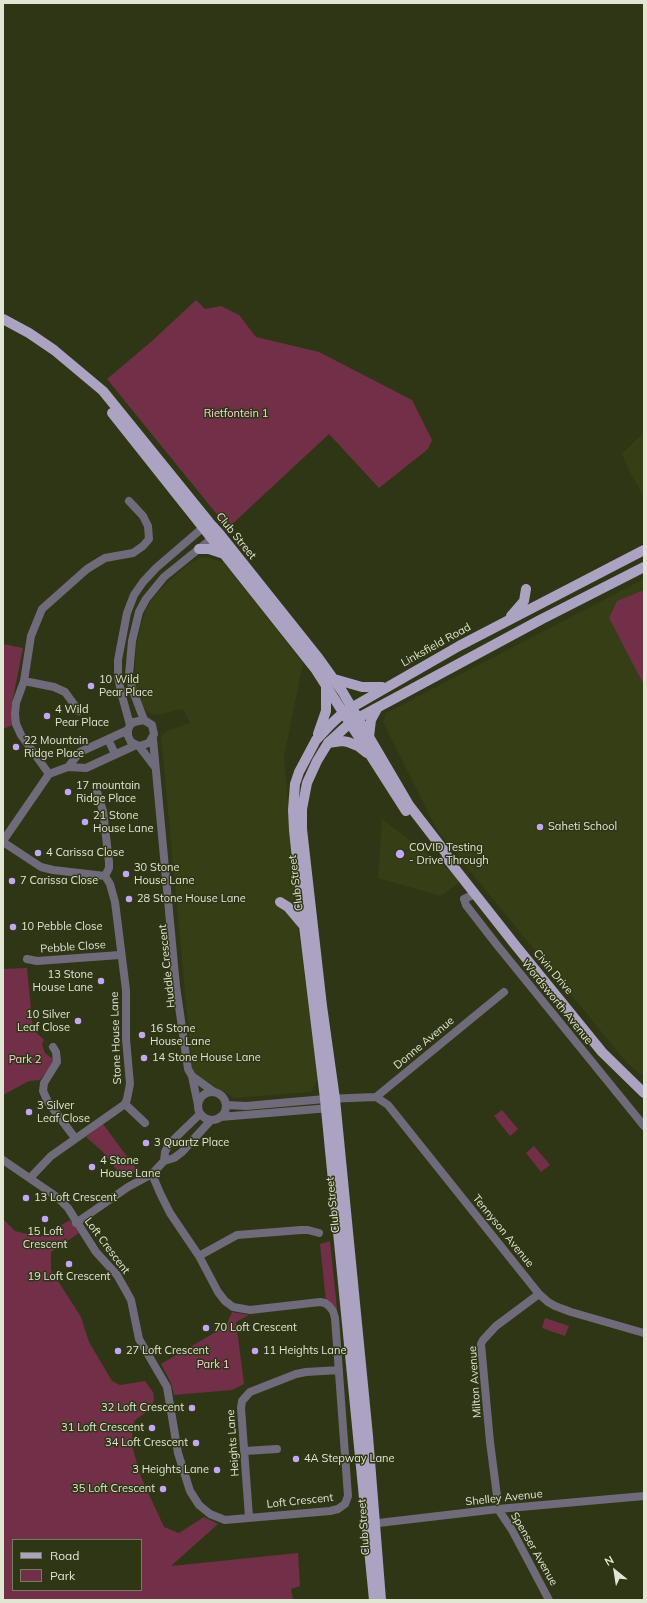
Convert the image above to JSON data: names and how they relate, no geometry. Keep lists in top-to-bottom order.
{
  "streets": {
    "main road": ["Club Street", "Linksfield Road", "Civin Drive"],
    "street": [
      "Pebble Close",
      "Huddle Crescent",
      "Wordsworth Avenue",
      "Stone House Lane",
      "Donne Avenue",
      "Tennyson Avenue",
      "Loft Crescent",
      "Milton Avenue",
      "Heights Lane",
      "Shelley Avenue",
      "Spenser Avenue"
    ]
  },
  "crossings": [
    ["Club Street", "Linksfield Road"],
    ["Club Street", "Civin Drive"],
    ["Club Street", "Shelley Avenue"],
    ["Linksfield Road", "Civin Drive"],
    ["Pebble Close", "Stone House Lane"],
    ["Civin Drive", "Wordsworth Avenue"],
    ["Donne Avenue", "Tennyson Avenue"],
    ["Tennyson Avenue", "Milton Avenue"],
    ["Loft Crescent", "Heights Lane"],
    ["Shelley Avenue", "Spenser Avenue"]
  ],
  "parks": ["Rietfontein 1", "Park 2", "Park 1"],
  "places": [
    "10 Wild Pear Place",
    "4 Wild Pear Place",
    "22 Mountain Ridge Place",
    "17 mountain Ridge Place",
    "21 Stone House Lane",
    "Saheti School",
    "4 Carissa Close",
    "COVID Testing - Drive Through",
    "30 Stone House Lane",
    "7 Carissa Close",
    "28 Stone House Lane",
    "10 Pebble Close",
    "13 Stone House Lane",
    "10 Silver Leaf Close",
    "16 Stone House Lane",
    "14 Stone House Lane",
    "3 Silver Leaf Close",
    "3 Quartz Place",
    "4 Stone House Lane",
    "13 Loft Crescent",
    "15 Loft Crescent",
    "19 Loft Crescent",
    "70 Loft Crescent",
    "27 Loft Crescent",
    "11 Heights Lane",
    "32 Loft Crescent",
    "31 Loft Crescent",
    "34 Loft Crescent",
    "4A Stepway Lane",
    "3 Heights Lane",
    "35 Loft Crescent"
  ],
  "legend": ["Road", "Park"],
  "north": "top left"
}
